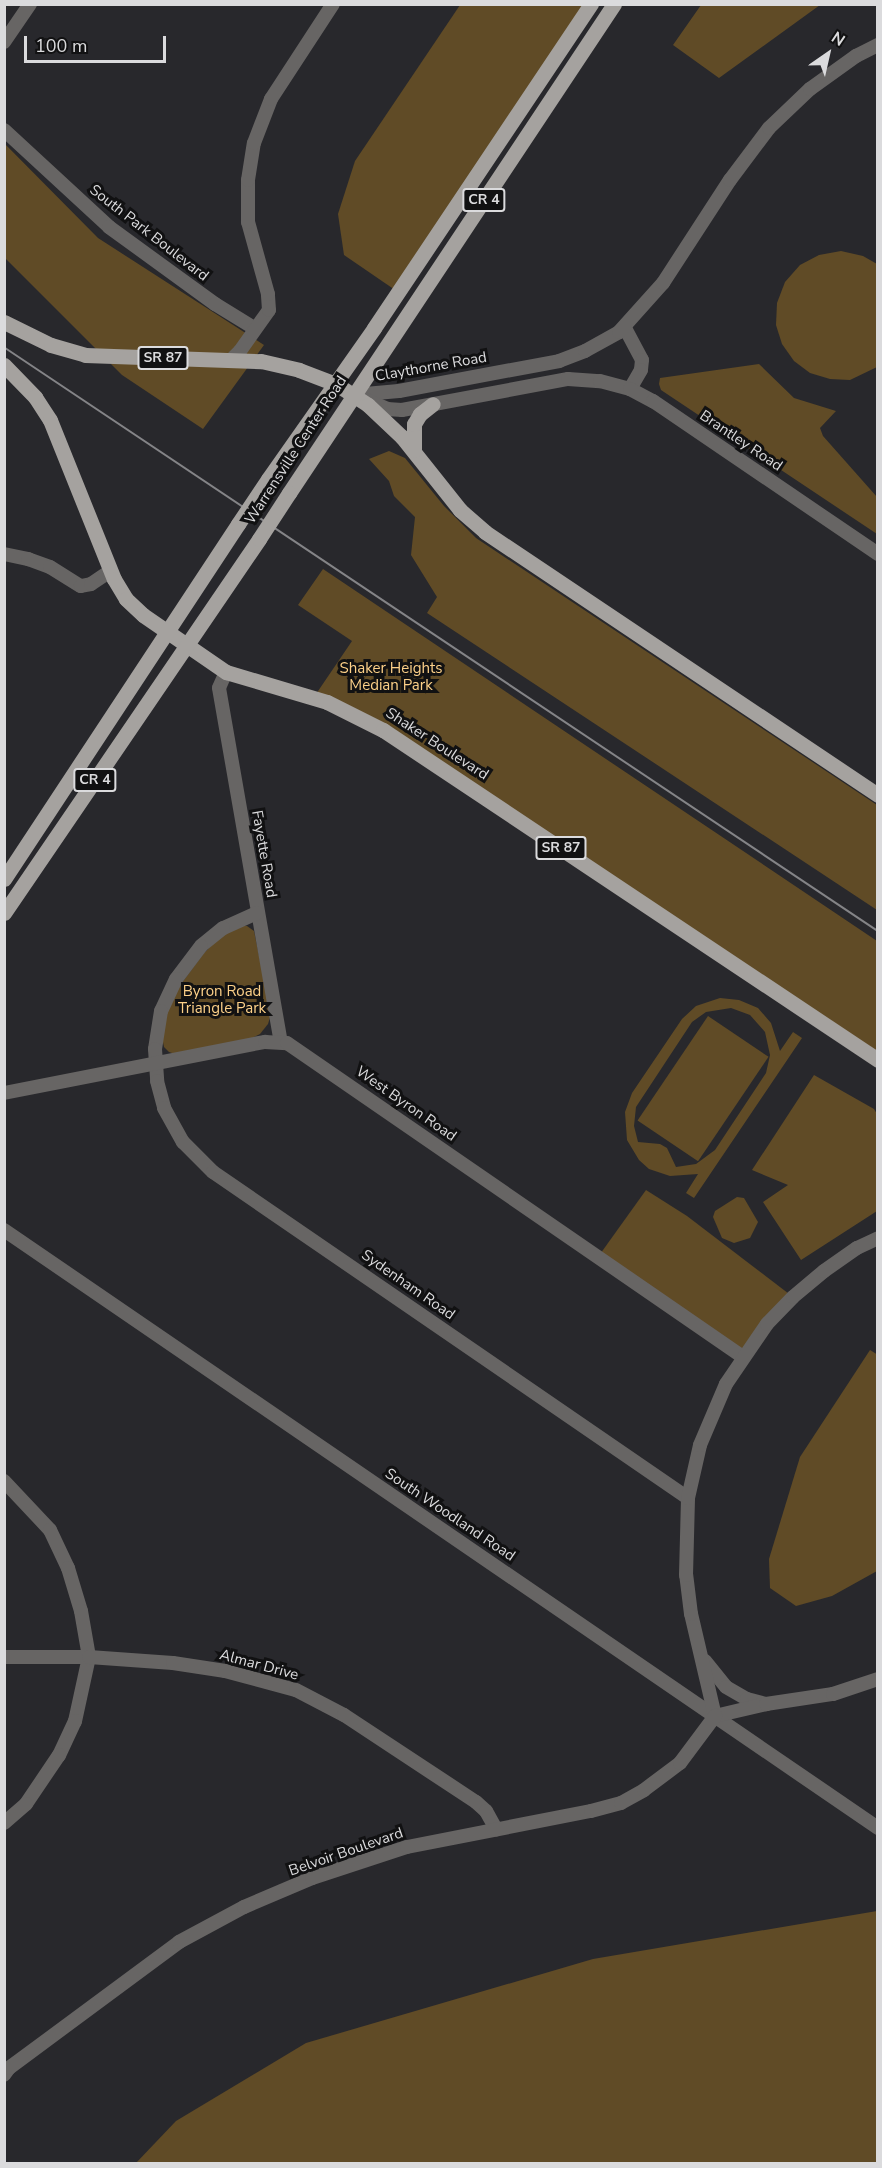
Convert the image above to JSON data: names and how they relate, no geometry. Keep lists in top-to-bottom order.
{
  "streets": {
    "main road": [
      "CR 4",
      "SR 87",
      "Warrensville Center Road",
      "Shaker Boulevard"
    ],
    "street": [
      "South Park Boulevard",
      "Claythorne Road",
      "Brantley Road",
      "Fayette Road",
      "West Byron Road",
      "Sydenham Road",
      "South Woodland Road",
      "Almar Drive",
      "Belvoir Boulevard"
    ]
  },
  "crossings": [
    ["SR 87", "Claythorne Road"],
    ["SR 87", "Warrensville Center Road"],
    ["Claythorne Road", "Brantley Road"],
    ["Claythorne Road", "Warrensville Center Road"],
    ["Warrensville Center Road", "Shaker Boulevard"],
    ["Shaker Boulevard", "Fayette Road"],
    ["Fayette Road", "West Byron Road"],
    ["Fayette Road", "Sydenham Road"],
    ["South Woodland Road", "Belvoir Boulevard"],
    ["Almar Drive", "Belvoir Boulevard"]
  ],
  "parks": ["Shaker Heights Median Park", "Byron Road Triangle Park"],
  "scale_bar": "100 m",
  "north": "top right"
}
